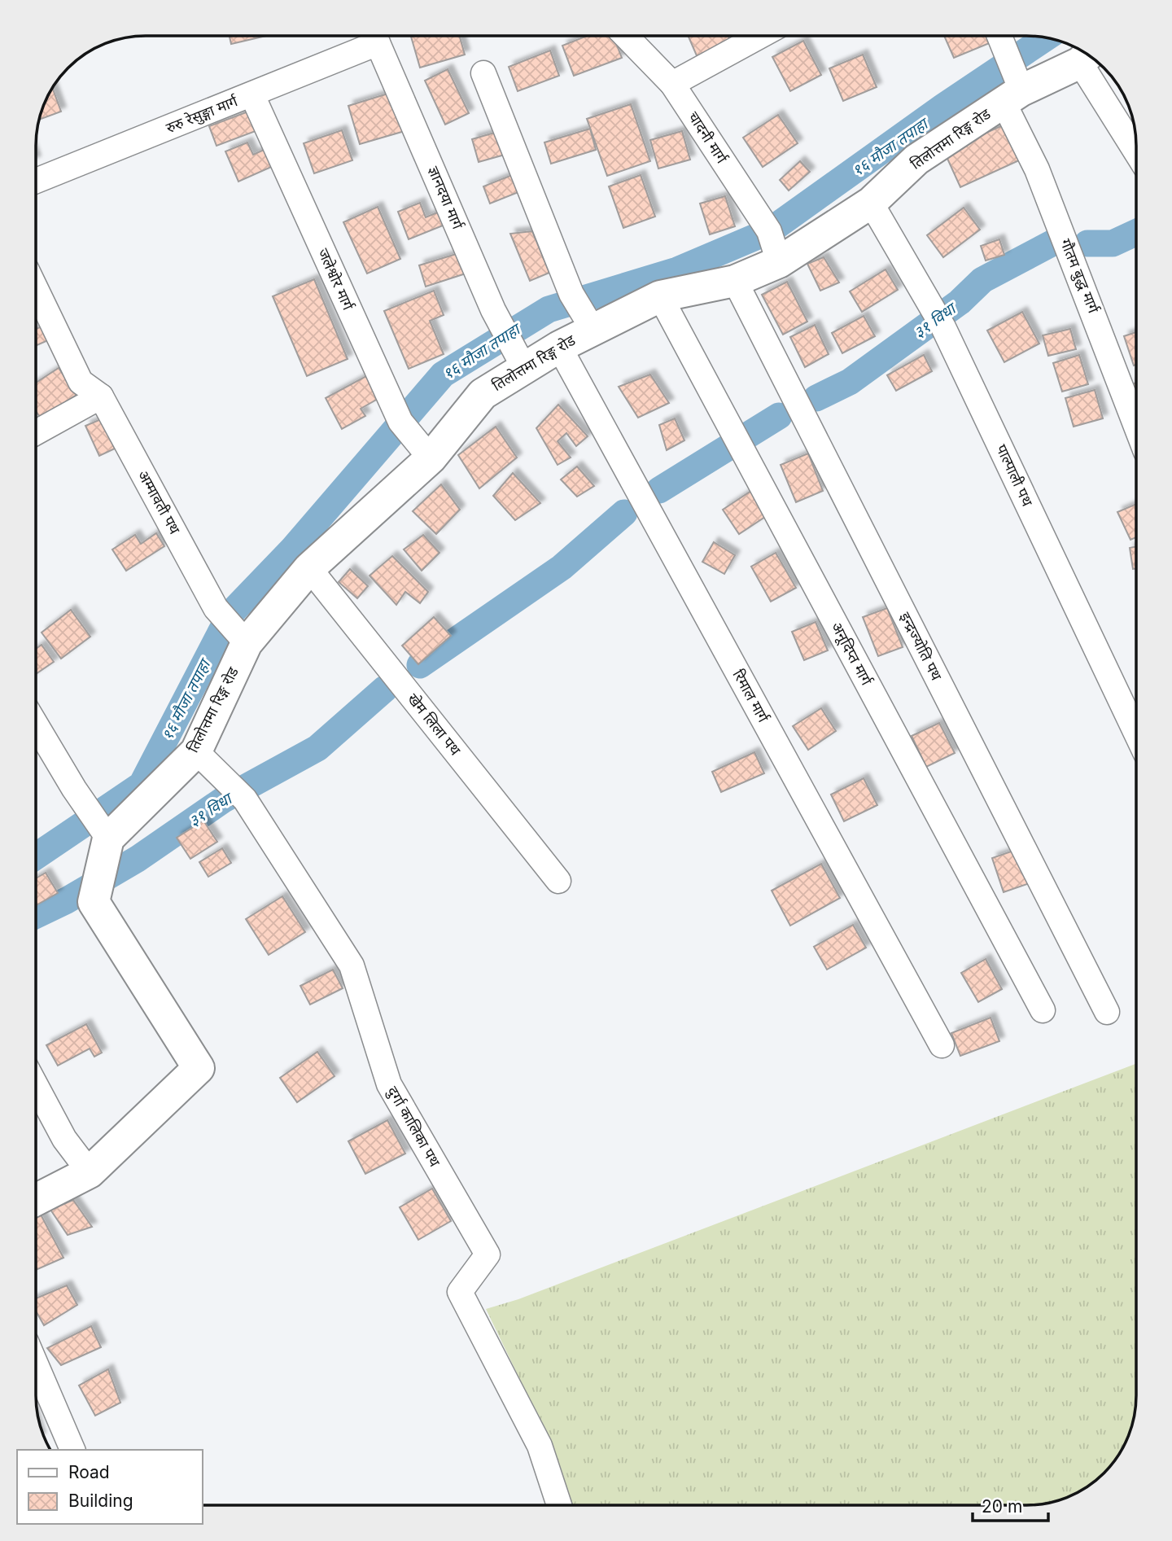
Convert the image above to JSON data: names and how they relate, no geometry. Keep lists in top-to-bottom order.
{
  "streets": {
    "street": [
      "रुरु रेसुङ्गा मार्ग",
      "चादनी मार्ग",
      "तिलोत्तमा रिङ्ग रोड",
      "ज्ञानदया मार्ग",
      "गौतम बुद्ध मार्ग",
      "जलेश्वोर मार्ग",
      "पाल्पाली पथ",
      "अम्मावती पथ",
      "इन्द्रज्योति पथ",
      "अनूदिप्त मार्ग",
      "रिमाल मार्ग",
      "खेम लिला पथ",
      "दुर्गा कालिका पथ"
    ]
  },
  "crossings": [
    ["रुरु रेसुङ्गा मार्ग", "जलेश्वोर मार्ग"],
    ["चादनी मार्ग", "तिलोत्तमा रिङ्ग रोड"],
    ["तिलोत्तमा रिङ्ग रोड", "ज्ञानदया मार्ग"],
    ["तिलोत्तमा रिङ्ग रोड", "गौतम बुद्ध मार्ग"],
    ["तिलोत्तमा रिङ्ग रोड", "जलेश्वोर मार्ग"],
    ["तिलोत्तमा रिङ्ग रोड", "पाल्पाली पथ"],
    ["तिलोत्तमा रिङ्ग रोड", "अम्मावती पथ"],
    ["तिलोत्तमा रिङ्ग रोड", "इन्द्रज्योति पथ"],
    ["तिलोत्तमा रिङ्ग रोड", "अनूदिप्त मार्ग"],
    ["तिलोत्तमा रिङ्ग रोड", "रिमाल मार्ग"],
    ["तिलोत्तमा रिङ्ग रोड", "खेम लिला पथ"],
    ["तिलोत्तमा रिङ्ग रोड", "दुर्गा कालिका पथ"]
  ],
  "water": ["१६ मौजा तपाहा", "३१ विधा"],
  "legend": ["Road", "Building"],
  "scale_bar": "20 m"
}
